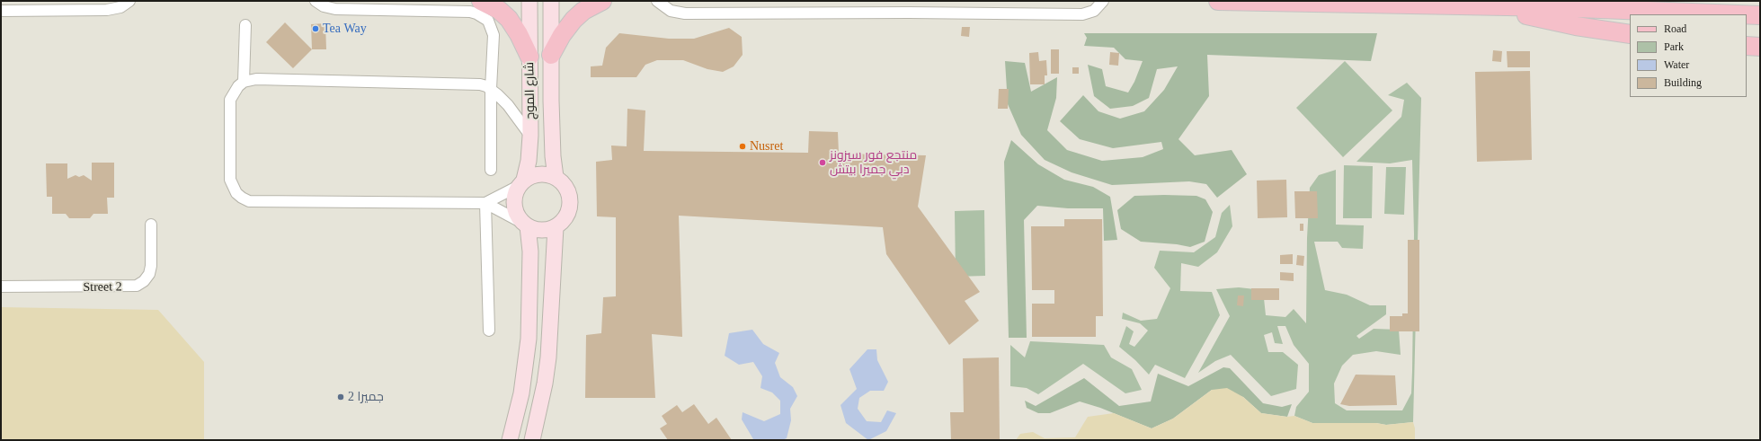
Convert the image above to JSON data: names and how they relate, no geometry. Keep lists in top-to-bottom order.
{
  "streets": {
    "street": ["شارع الموج", "Street 2"]
  },
  "places": [
    "Tea Way",
    "Nusret",
    "منتجع فور سيزونز دبي جميرا بيتش",
    "جميرا 2"
  ],
  "legend": [
    "Road",
    "Park",
    "Water",
    "Building"
  ]
}
